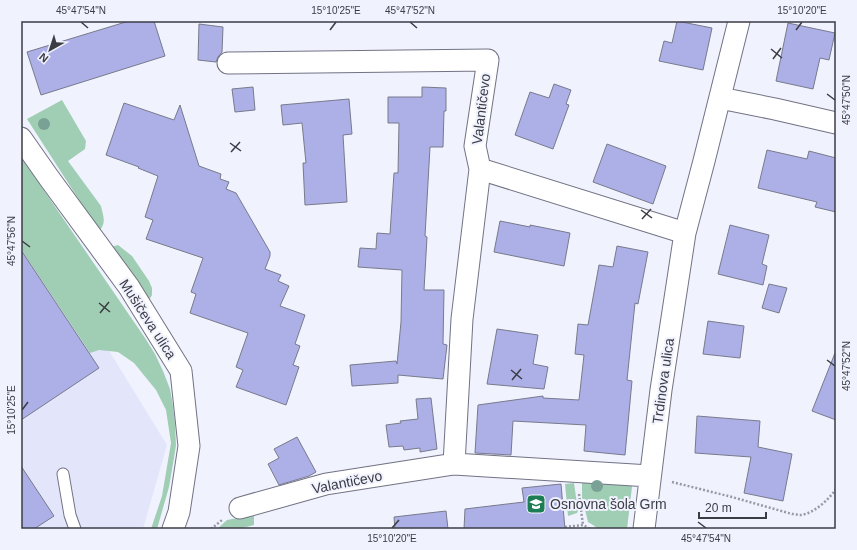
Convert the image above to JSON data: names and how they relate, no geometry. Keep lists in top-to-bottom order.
{
  "streets": {
    "street": ["Valantičevo", "Mušičeva ulica", "Trdinova ulica"]
  },
  "crossings": [
    ["Valantičevo", "Trdinova ulica"]
  ],
  "places": {
    "school or university": ["Osnovna šola Grm"]
  },
  "scale_bar": "20 m",
  "north": "bottom left",
  "coordinates": [
    "45°47'54\"N",
    "15°10'25\"E",
    "45°47'52\"N",
    "15°10'20\"E",
    "45°47'50\"N",
    "45°47'56\"N"
  ]
}
